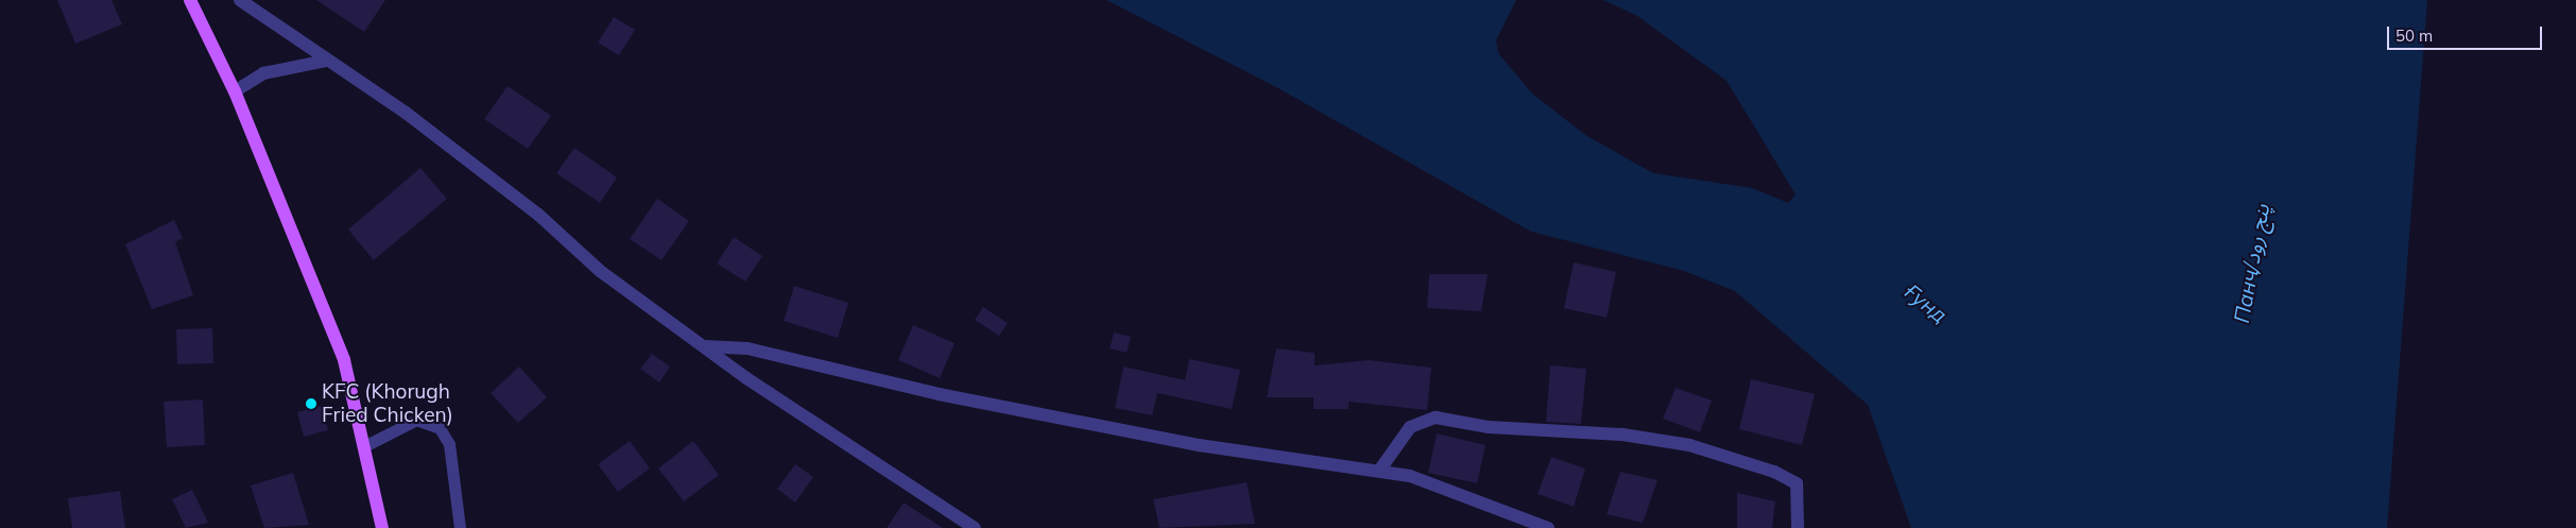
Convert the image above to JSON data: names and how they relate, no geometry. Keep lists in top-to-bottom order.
{
  "water": ["Панҷ/پنج رود", "Ғунд"],
  "places": ["KFC (Khorugh Fried Chicken)"],
  "scale_bar": "50 m"
}
